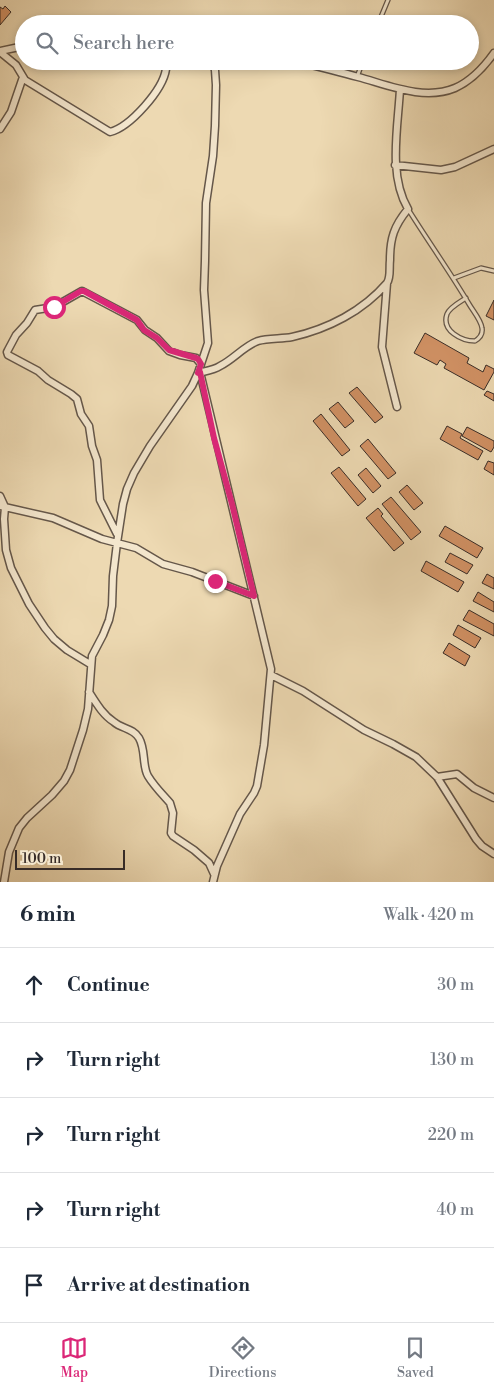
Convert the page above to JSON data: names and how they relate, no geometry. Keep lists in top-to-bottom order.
{
  "scale_bar": "100 m",
  "page": {
    "search": "Search here",
    "scale": "100 m",
    "heading": ["6 min", "Walk · 420 m"],
    "list": [
      ["Continue", "30 m"],
      ["Turn right", "130 m"],
      ["Turn right", "220 m"],
      ["Turn right", "40 m"],
      "Arrive at destination"
    ],
    "nav": ["Map", "Directions", "Saved"]
  }
}
